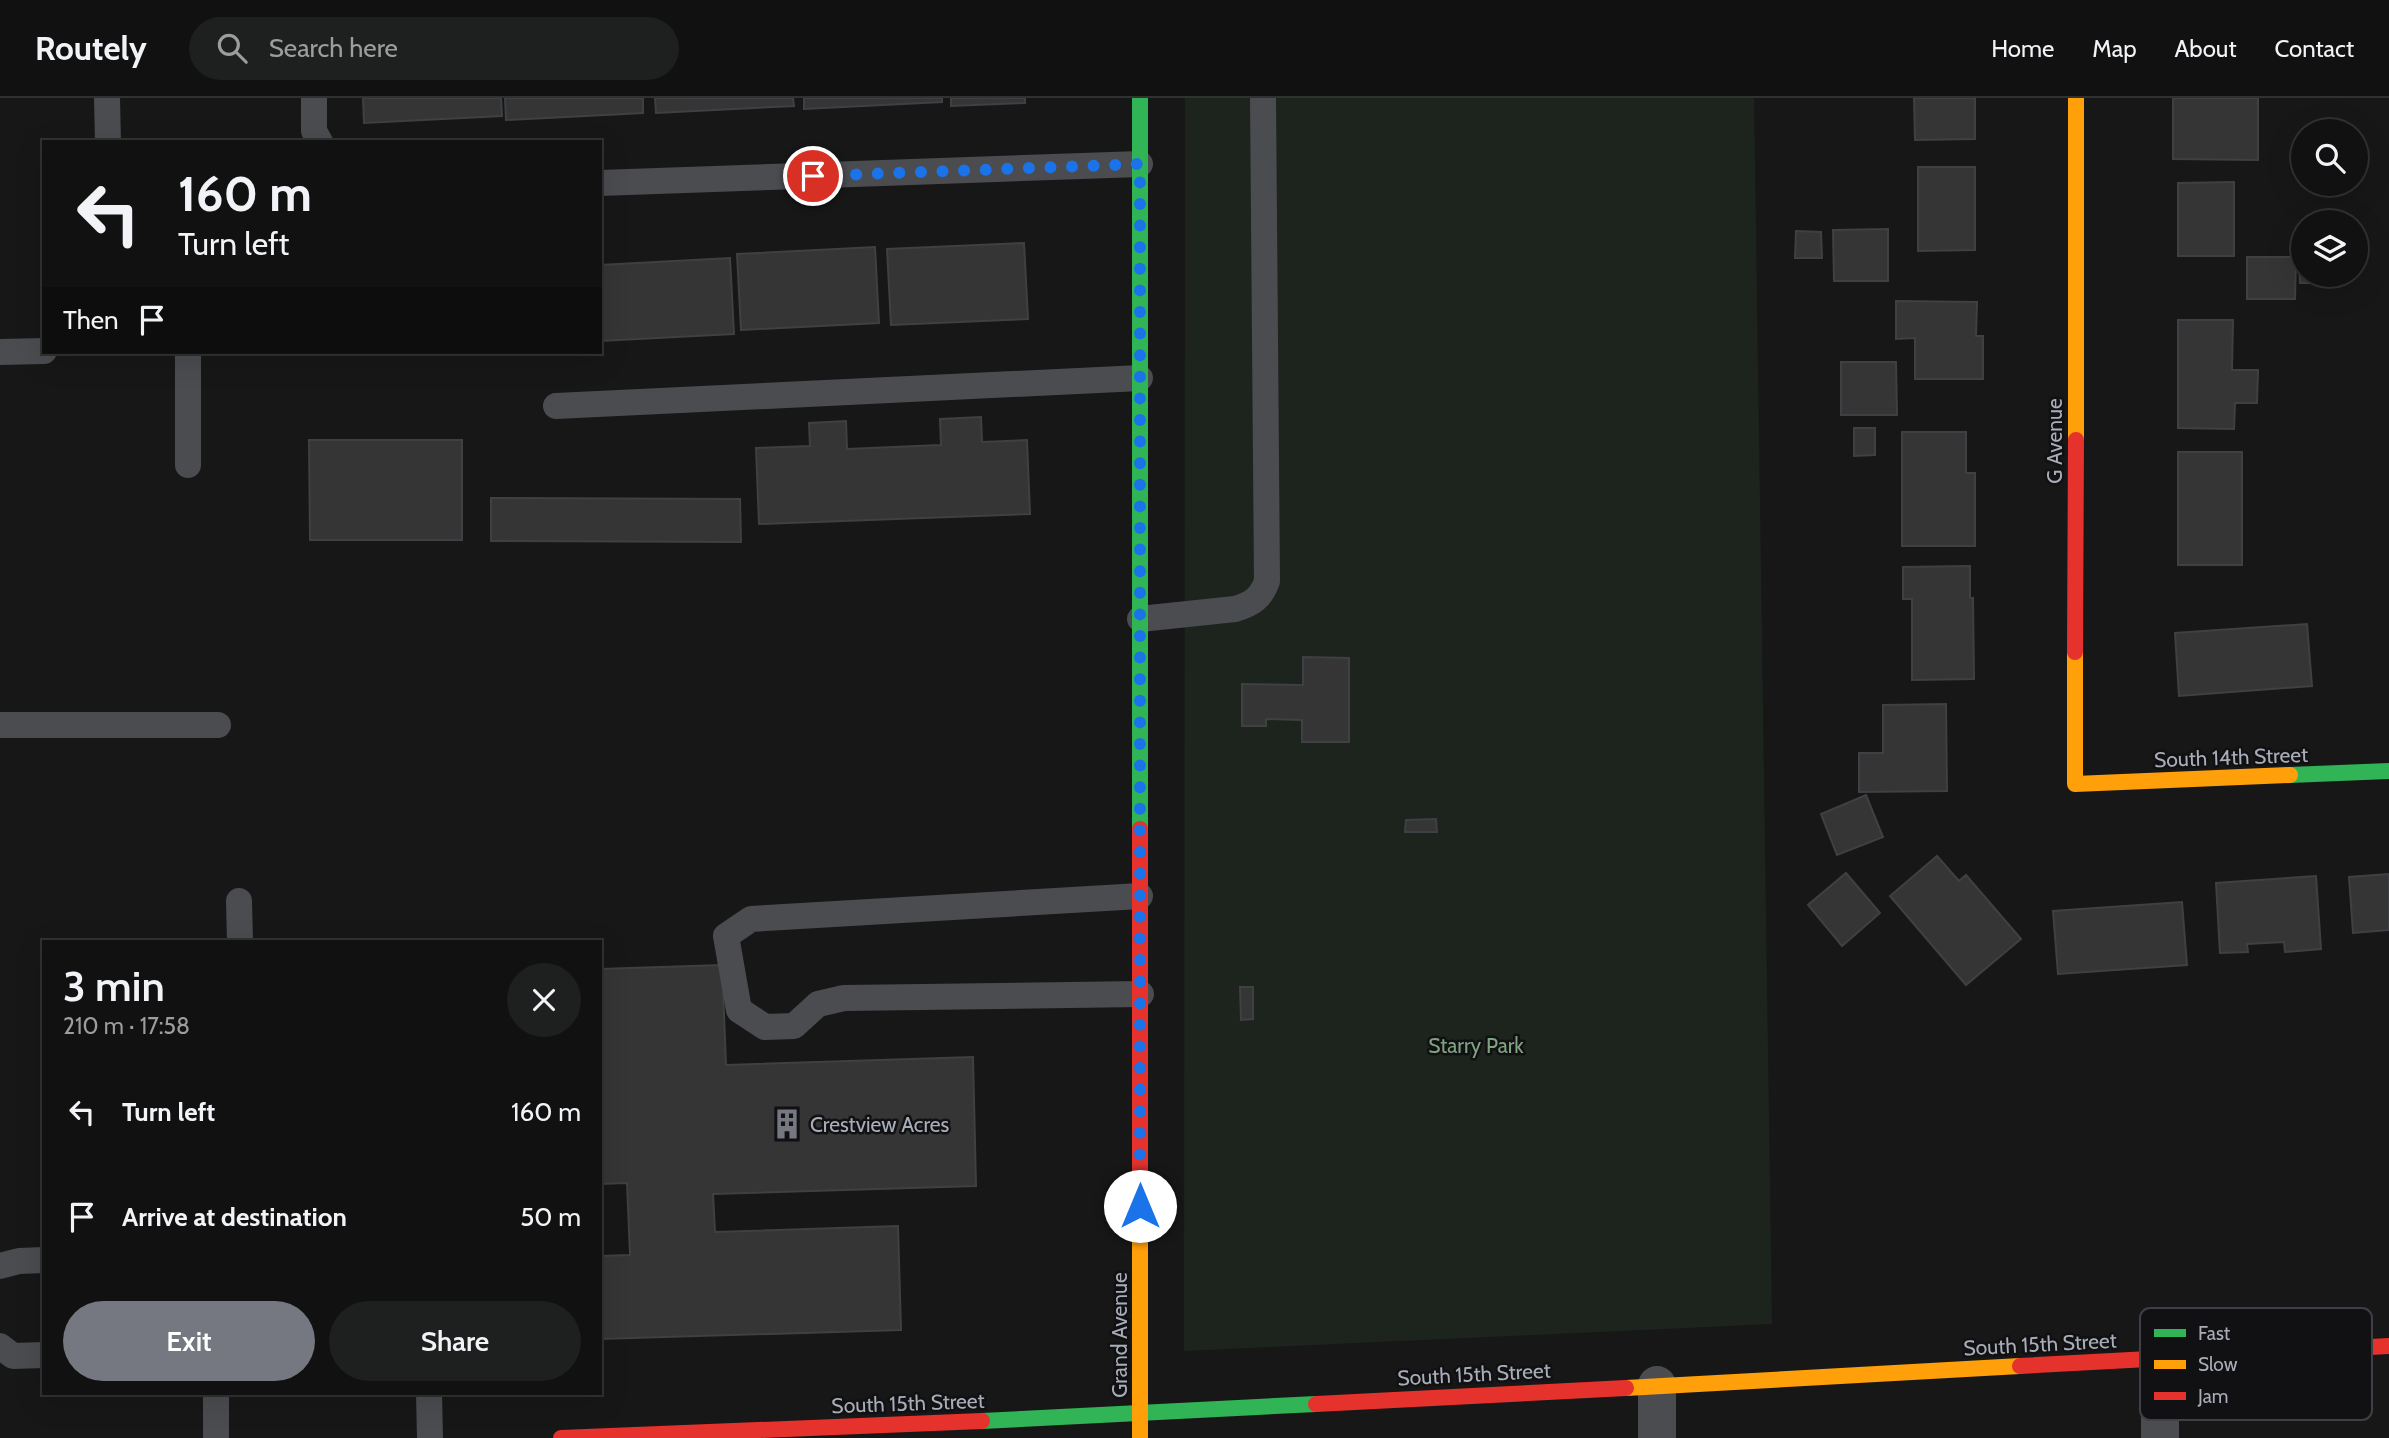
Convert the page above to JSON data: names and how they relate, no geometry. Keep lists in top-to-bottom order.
{
  "streets": {
    "street": [
      "G Avenue",
      "South 14th Street",
      "Grand Avenue",
      "South 15th Street"
    ]
  },
  "crossings": [
    ["G Avenue", "South 14th Street"],
    ["Grand Avenue", "South 15th Street"]
  ],
  "parks": ["Starry Park"],
  "places": {
    "building": ["Crestview Acres"]
  },
  "legend": ["Fast", "Slow", "Jam"],
  "page": {
    "header": "Routely",
    "search": "Search here",
    "nav": [
      "Home",
      "Map",
      "About",
      "Contact"
    ],
    "turn": ["160 m", "Turn left"],
    "then": "Then",
    "heading": ["3 min", "210 m · 17:58"],
    "list": [
      {
        "name": "Turn left",
        "value": "160 m"
      },
      {
        "name": "Arrive at destination",
        "value": "50 m"
      }
    ],
    "buttons": ["Exit", "Share"]
  }
}
